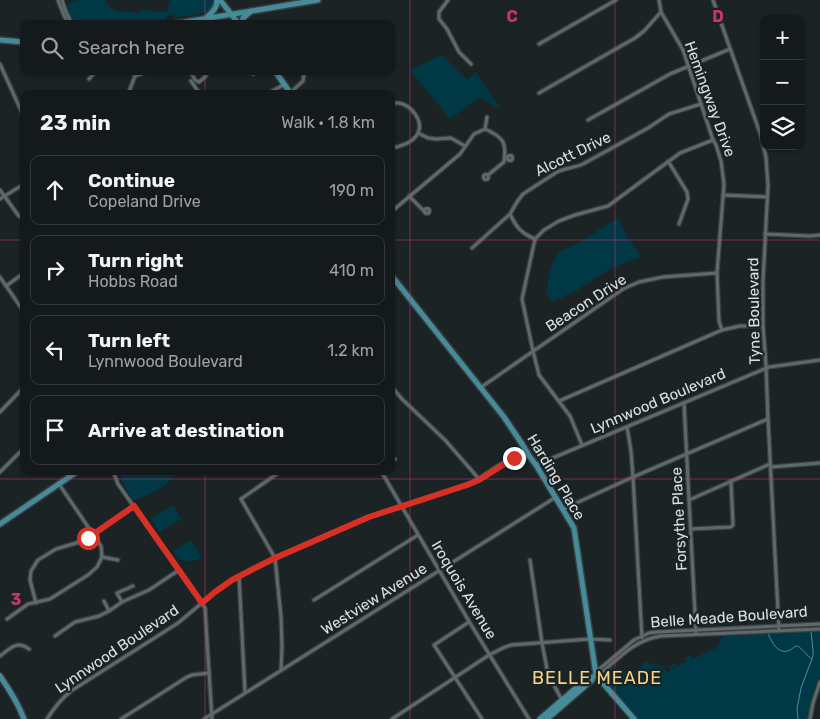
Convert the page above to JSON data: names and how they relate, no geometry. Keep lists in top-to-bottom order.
{
  "streets": {
    "main road": ["Harding Place", "Belle Meade Boulevard"],
    "street": [
      "Hemingway Drive",
      "Alcott Drive",
      "Beacon Drive",
      "Tyne Boulevard",
      "Lynnwood Boulevard",
      "Forsythe Place",
      "Iroquois Avenue",
      "Westview Avenue"
    ]
  },
  "crossings": [
    ["Hemingway Drive", "Alcott Drive"],
    ["Hemingway Drive", "Beacon Drive"],
    ["Beacon Drive", "Harding Place"],
    ["Tyne Boulevard", "Lynnwood Boulevard"],
    ["Tyne Boulevard", "Belle Meade Boulevard"],
    ["Lynnwood Boulevard", "Harding Place"],
    ["Lynnwood Boulevard", "Forsythe Place"],
    ["Lynnwood Boulevard", "Iroquois Avenue"],
    ["Harding Place", "Westview Avenue"],
    ["Harding Place", "Belle Meade Boulevard"],
    ["Forsythe Place", "Belle Meade Boulevard"],
    ["Iroquois Avenue", "Westview Avenue"]
  ],
  "districts": ["BELLE MEADE"],
  "page": {
    "map_buttons": ["+", "−"],
    "search": "Search here",
    "heading": ["23 min", "Walk · 1.8 km"],
    "list": [
      ["Continue", "Copeland Drive", "190 m"],
      ["Turn right", "Hobbs Road", "410 m"],
      ["Turn left", "Lynnwood Boulevard", "1.2 km"],
      "Arrive at destination"
    ]
  },
  "grid": {
    "columns": ["C", "D"],
    "rows": ["3"]
  }
}
